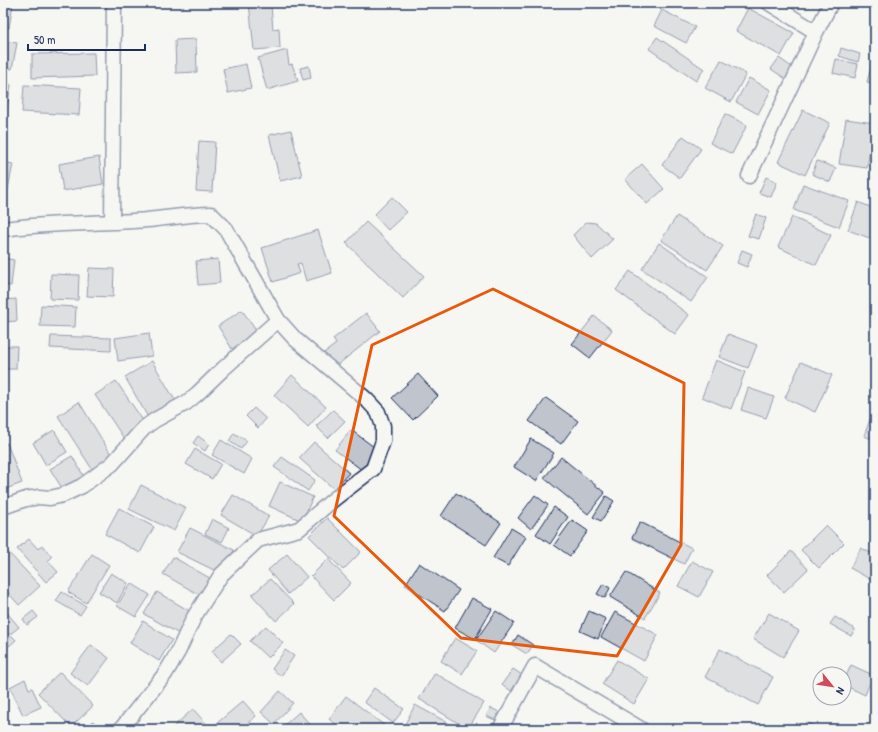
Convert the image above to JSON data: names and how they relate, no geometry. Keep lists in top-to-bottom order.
{
  "scale_bar": "50 m",
  "north": "bottom right"
}
